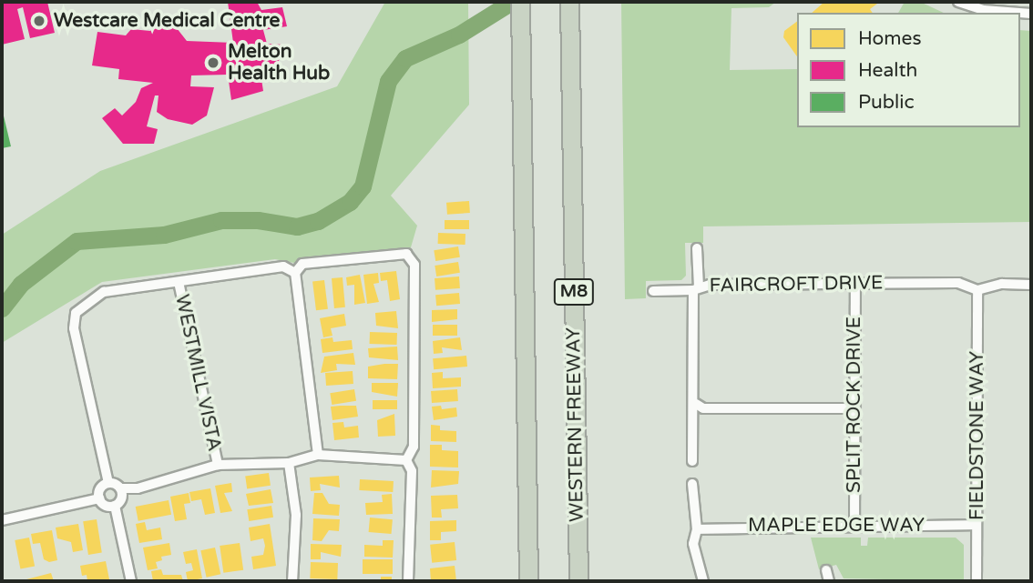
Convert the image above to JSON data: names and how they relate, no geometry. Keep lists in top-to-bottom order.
{
  "streets": {
    "highway": ["M8", "WESTERN FREEWAY"],
    "street": [
      "FAIRCROFT DRIVE",
      "WESTMILL VISTA",
      "SPLIT ROCK DRIVE",
      "FIELDSTONE WAY",
      "MAPLE EDGE WAY"
    ]
  },
  "crossings": [
    ["FAIRCROFT DRIVE", "SPLIT ROCK DRIVE"],
    ["FAIRCROFT DRIVE", "FIELDSTONE WAY"],
    ["SPLIT ROCK DRIVE", "MAPLE EDGE WAY"],
    ["FIELDSTONE WAY", "MAPLE EDGE WAY"]
  ],
  "places": ["Westcare Medical Centre", "Melton Health Hub"],
  "legend": ["Homes", "Health", "Public"]
}
